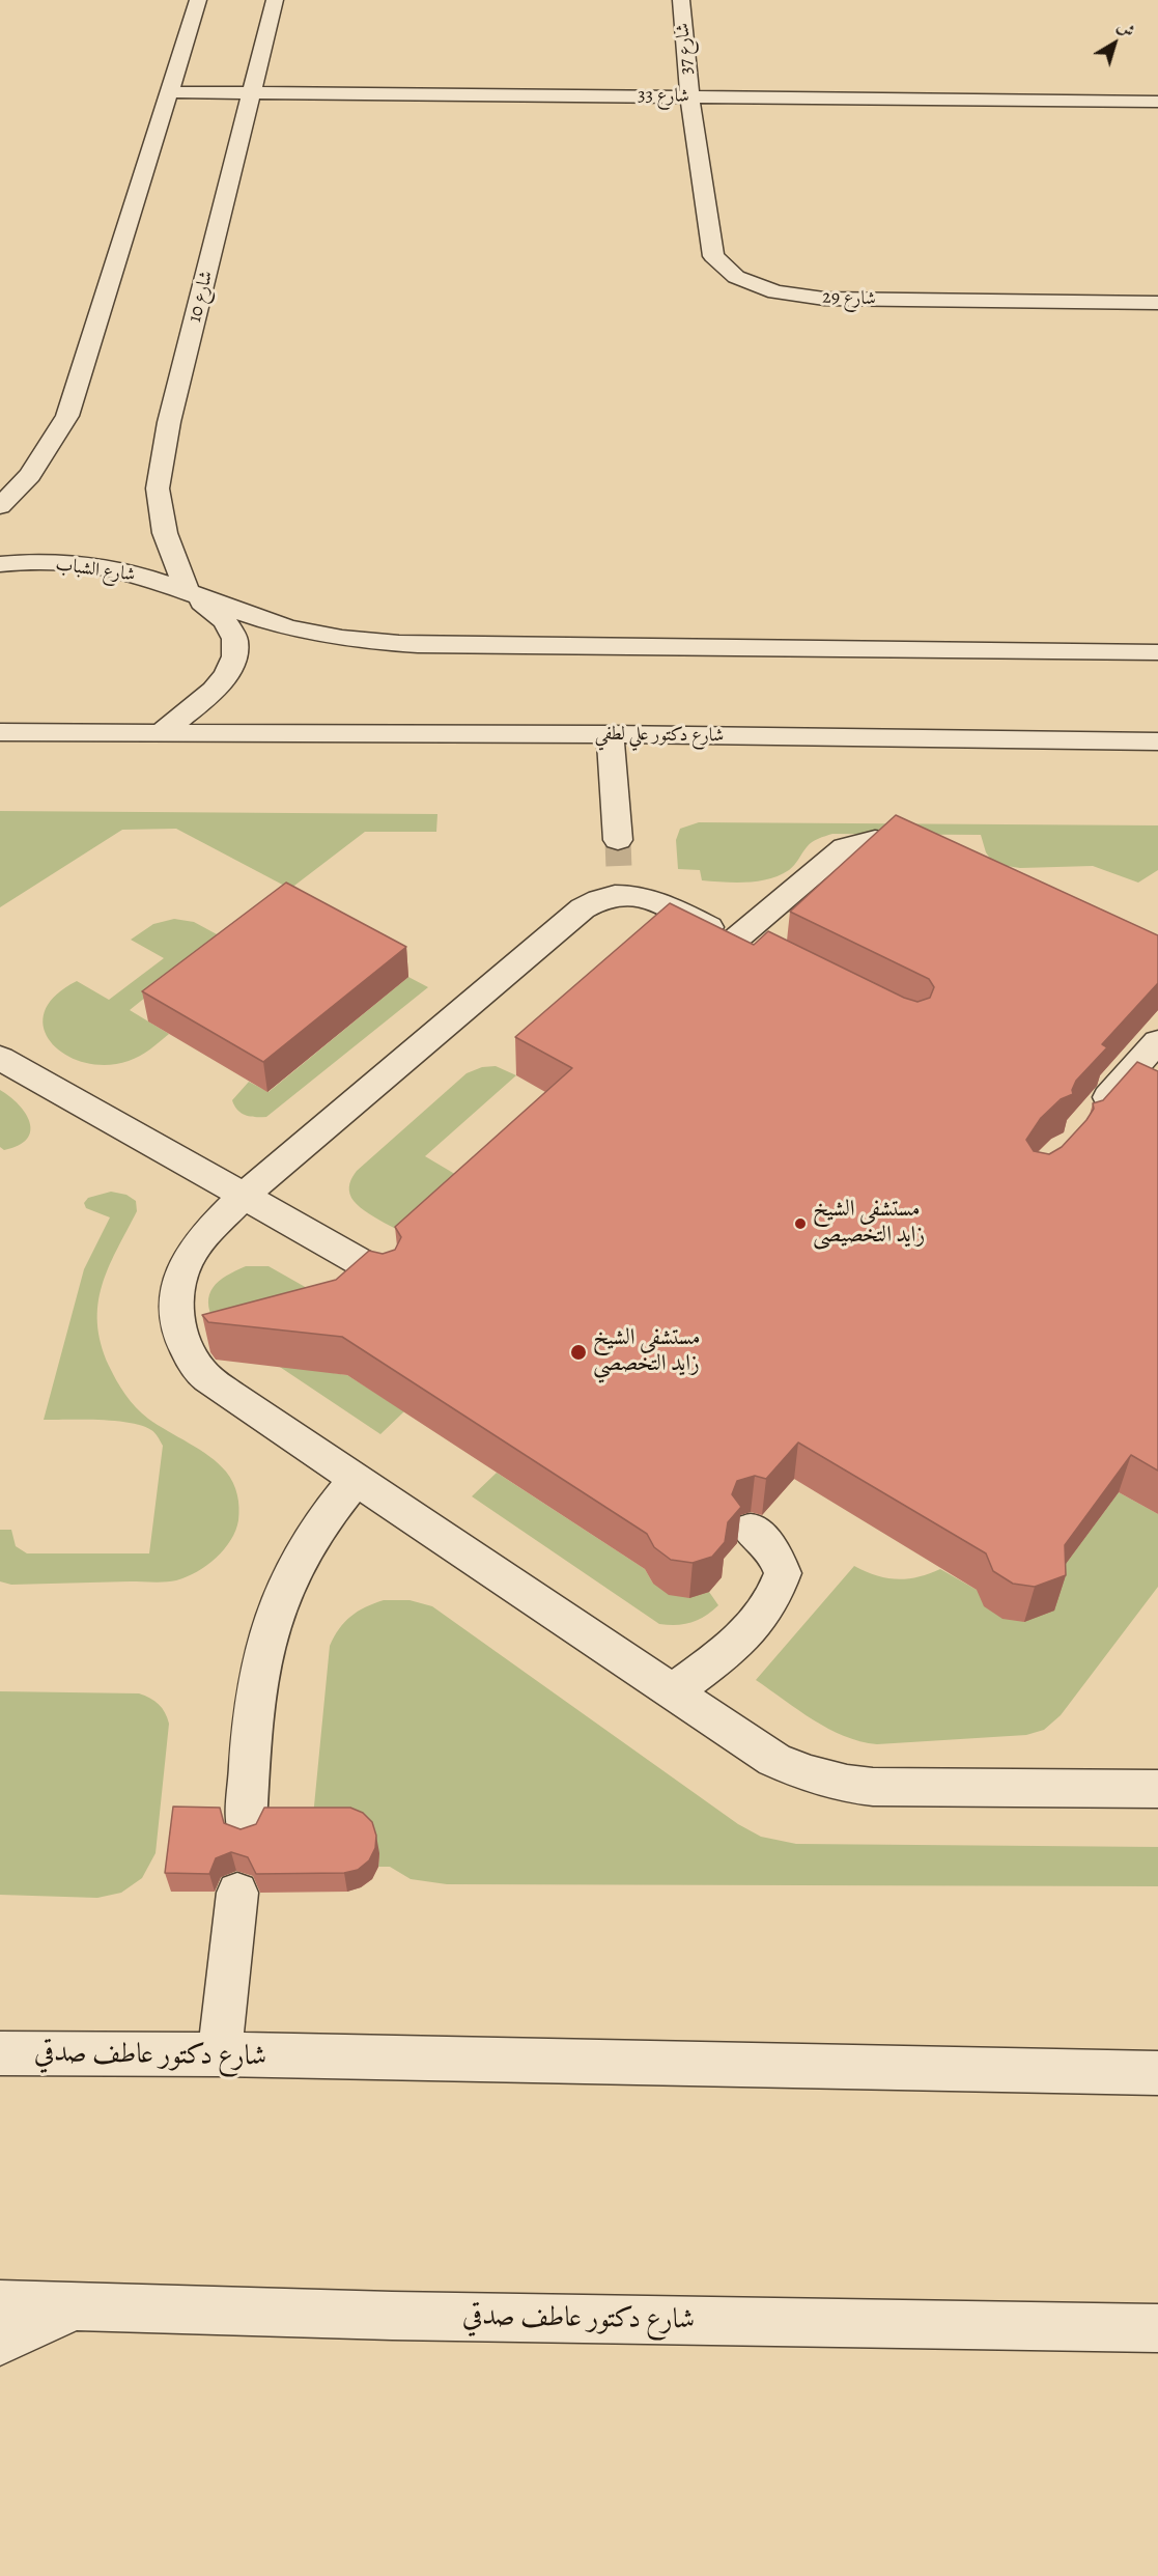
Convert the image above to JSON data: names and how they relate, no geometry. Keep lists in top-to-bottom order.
{
  "streets": {
    "street": [
      "شارع 37",
      "شارع 33",
      "شارع 10",
      "شارع 29",
      "شارع الشباب",
      "شارع دكتور علي لطفي",
      "شارع دكتور عاطف صدقي"
    ]
  },
  "crossings": [
    ["شارع 37", "شارع 33"],
    ["شارع 37", "شارع 29"],
    ["شارع 33", "شارع 10"],
    ["شارع 33", "شارع 29"],
    ["شارع 10", "شارع الشباب"]
  ],
  "places": ["مستشفى الشيخ زايد التخصيصى", "مستشفى الشيخ زايد التخصصي"],
  "north": "top right"
}
